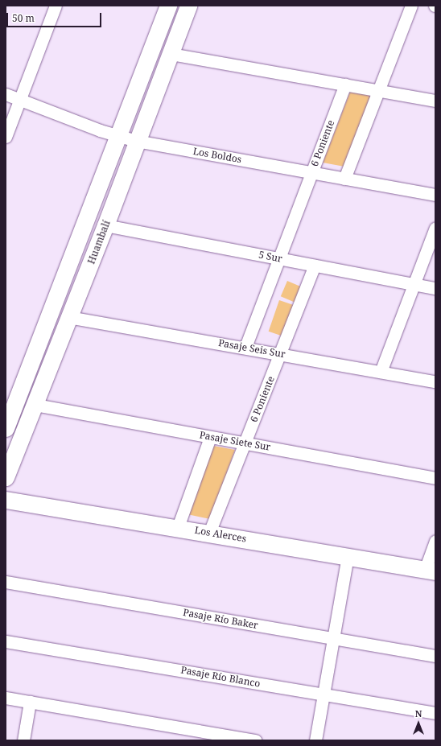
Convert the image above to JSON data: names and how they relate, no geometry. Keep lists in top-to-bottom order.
{
  "streets": {
    "street": [
      "6 Poniente",
      "Los Boldos",
      "Huambalí",
      "5 Sur",
      "Pasaje Seis Sur",
      "Pasaje Siete Sur",
      "Los Alerces",
      "Pasaje Río Baker",
      "Pasaje Río Blanco"
    ]
  },
  "crossings": [
    ["6 Poniente", "Los Boldos"],
    ["6 Poniente", "5 Sur"],
    ["6 Poniente", "Pasaje Seis Sur"],
    ["6 Poniente", "Pasaje Siete Sur"],
    ["6 Poniente", "Los Alerces"],
    ["Los Boldos", "Huambalí"],
    ["Huambalí", "5 Sur"],
    ["Huambalí", "Pasaje Seis Sur"],
    ["Huambalí", "Pasaje Siete Sur"]
  ],
  "scale_bar": "50 m",
  "north": "top"
}
